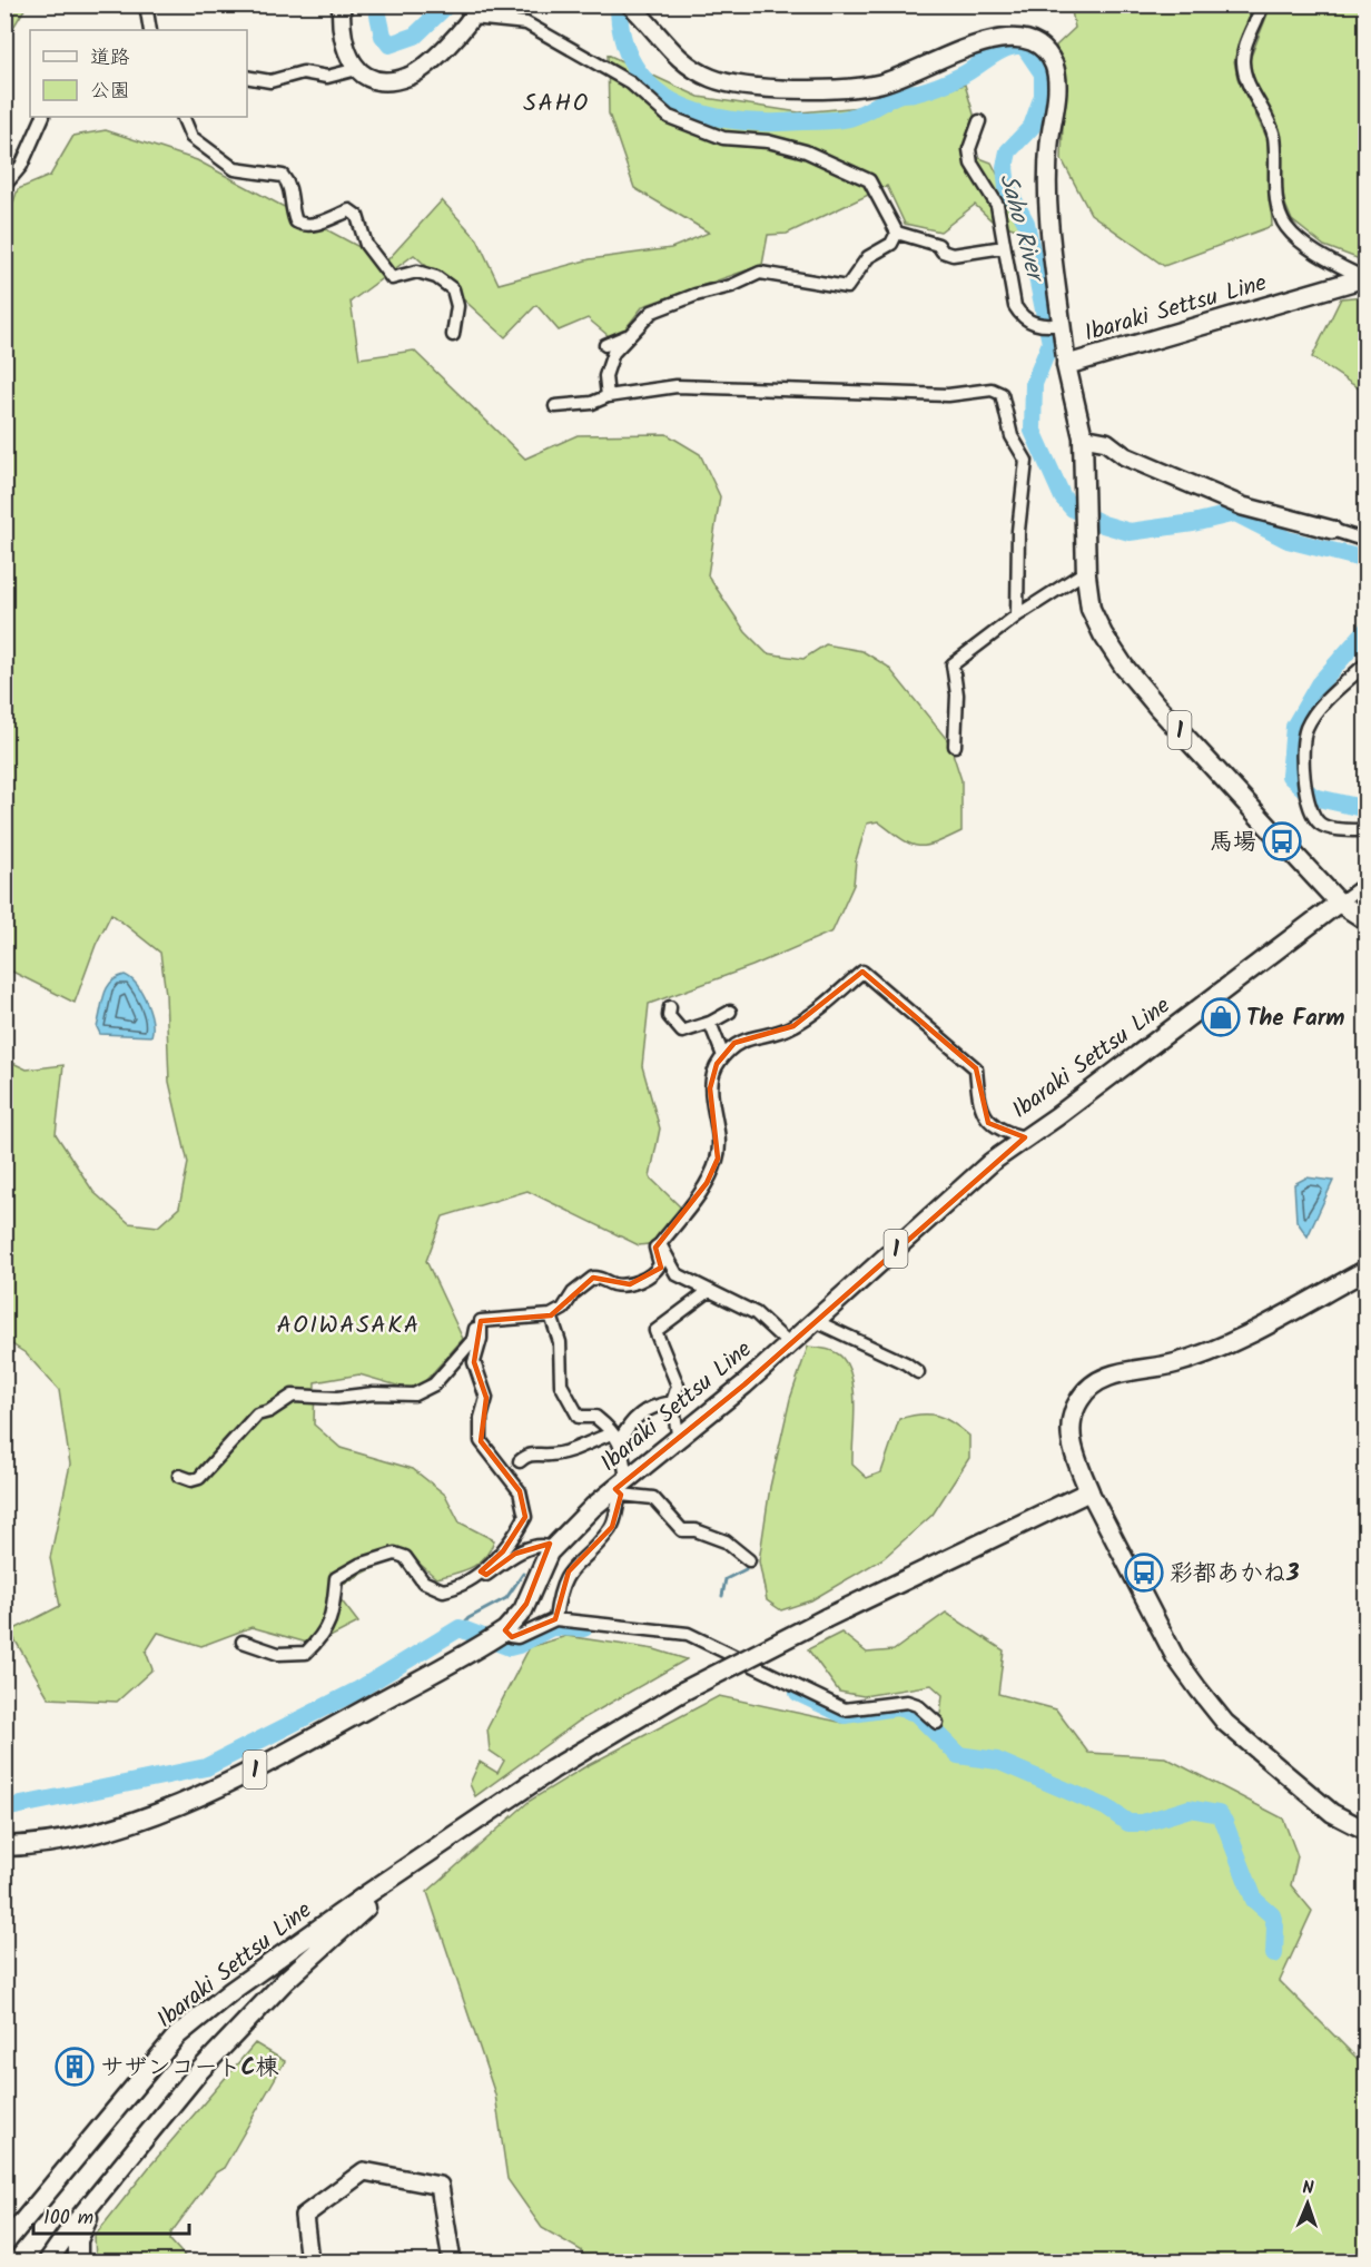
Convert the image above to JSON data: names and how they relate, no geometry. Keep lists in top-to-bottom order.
{
  "streets": {
    "main road": ["Ibaraki Settsu Line", "1"]
  },
  "districts": ["SAHO", "AOIWASAKA"],
  "water": ["Saho River"],
  "places": {
    "bus stop": ["馬場", "彩都あかね3"],
    "shop": ["The Farm"],
    "building": ["サザンコートC棟"]
  },
  "legend": ["道路", "公園"],
  "scale_bar": "100 m",
  "north": "top"
}
